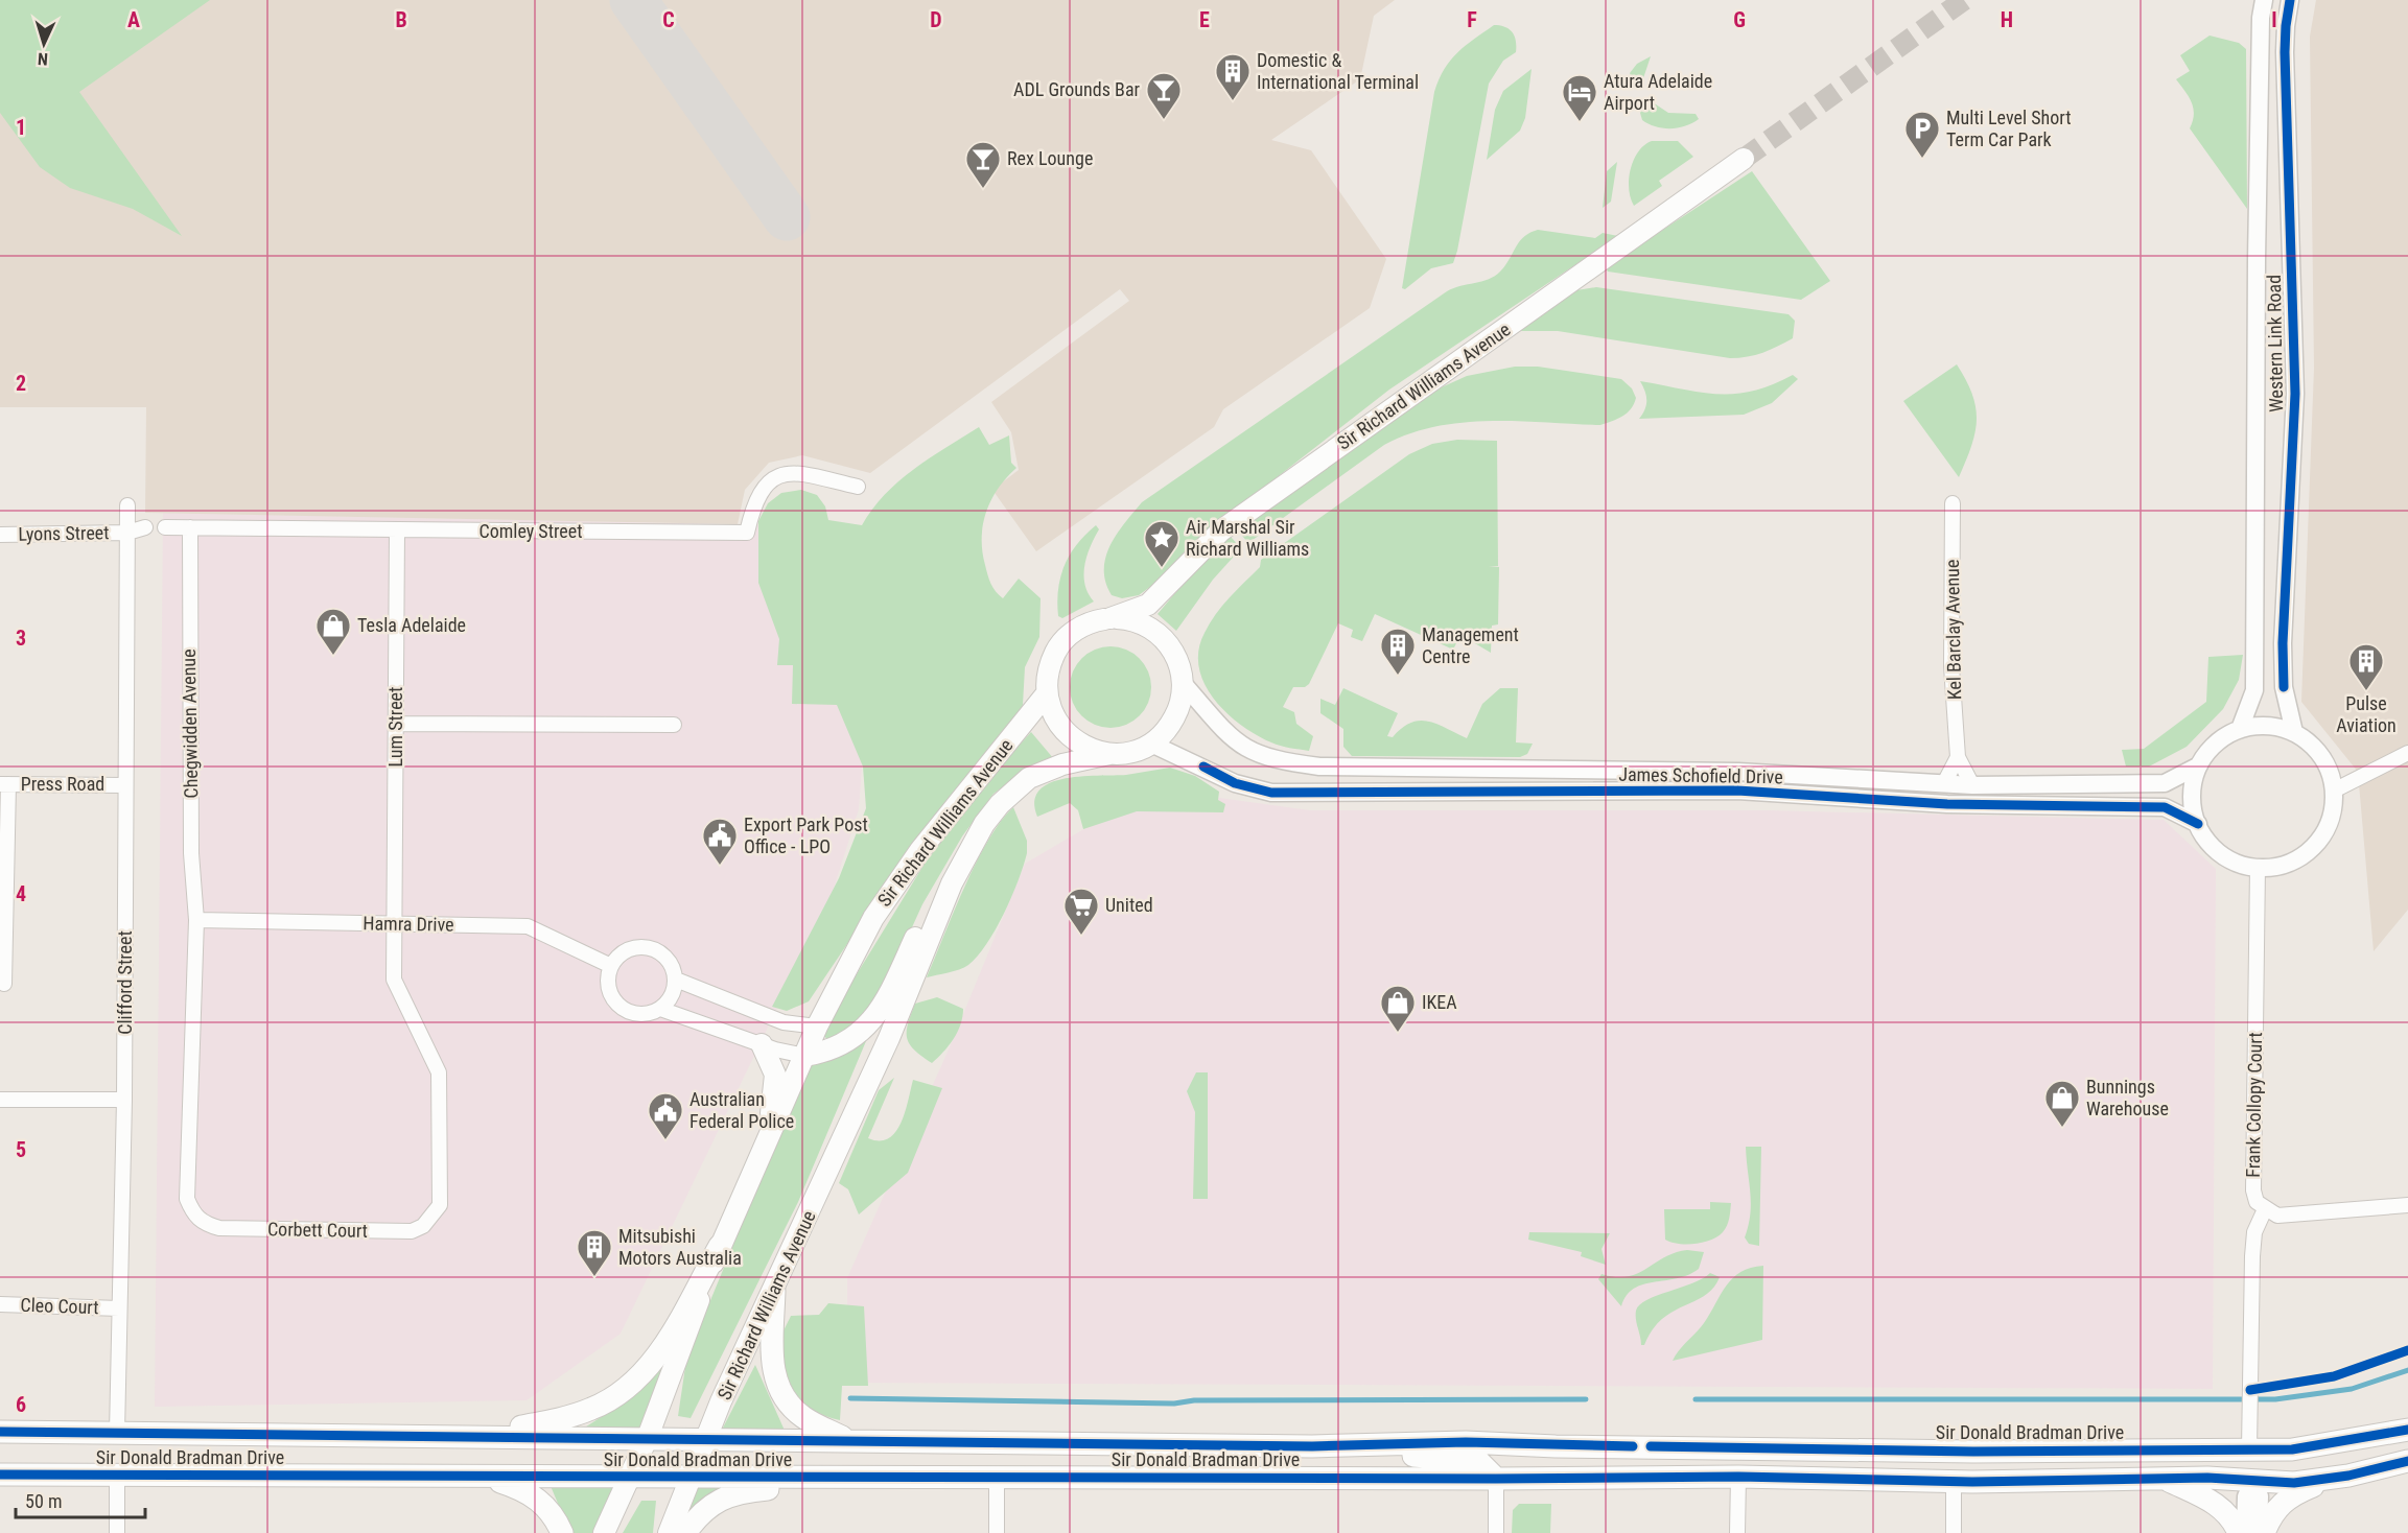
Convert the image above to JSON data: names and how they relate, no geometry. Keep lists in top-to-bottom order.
{
  "streets": {
    "main road": ["Sir Richard Williams Avenue", "Sir Donald Bradman Drive"],
    "street": [
      "Western Link Road",
      "Comley Street",
      "Lyons Street",
      "Kel Barclay Avenue",
      "Chegwidden Avenue",
      "Lum Street",
      "James Schofield Drive",
      "Press Road",
      "Hamra Drive",
      "Clifford Street",
      "Frank Collopy Court",
      "Corbett Court",
      "Cleo Court"
    ]
  },
  "crossings": [
    ["Western Link Road", "James Schofield Drive"],
    ["Western Link Road", "Frank Collopy Court"],
    ["Sir Richard Williams Avenue", "James Schofield Drive"],
    ["Sir Richard Williams Avenue", "Sir Donald Bradman Drive"],
    ["Comley Street", "Chegwidden Avenue"],
    ["Comley Street", "Lum Street"],
    ["Lyons Street", "Clifford Street"],
    ["Kel Barclay Avenue", "James Schofield Drive"],
    ["Chegwidden Avenue", "Hamra Drive"],
    ["Chegwidden Avenue", "Corbett Court"],
    ["Lum Street", "Hamra Drive"],
    ["Lum Street", "Corbett Court"],
    ["James Schofield Drive", "Frank Collopy Court"],
    ["Press Road", "Clifford Street"],
    ["Hamra Drive", "Corbett Court"],
    ["Clifford Street", "Cleo Court"],
    ["Clifford Street", "Sir Donald Bradman Drive"]
  ],
  "places": {
    "building": [
      "Domestic & International Terminal",
      "Management Centre",
      "Pulse Aviation",
      "Mitsubishi Motors Australia"
    ],
    "bar": ["ADL Grounds Bar", "Rex Lounge"],
    "hotel": ["Atura Adelaide Airport"],
    "parking": ["Multi Level Short Term Car Park"],
    "place": ["Air Marshal Sir Richard Williams"],
    "shop": ["Tesla Adelaide", "IKEA", "Bunnings Warehouse"],
    "public building": ["Export Park Post Office - LPO", "Australian Federal Police"],
    "supermarket": ["United"]
  },
  "scale_bar": "50 m",
  "north": "bottom",
  "grid": {
    "columns": [
      "A",
      "B",
      "C",
      "D",
      "E",
      "F",
      "G",
      "H",
      "I"
    ],
    "rows": [
      "1",
      "2",
      "3",
      "4",
      "5",
      "6"
    ]
  }
}
